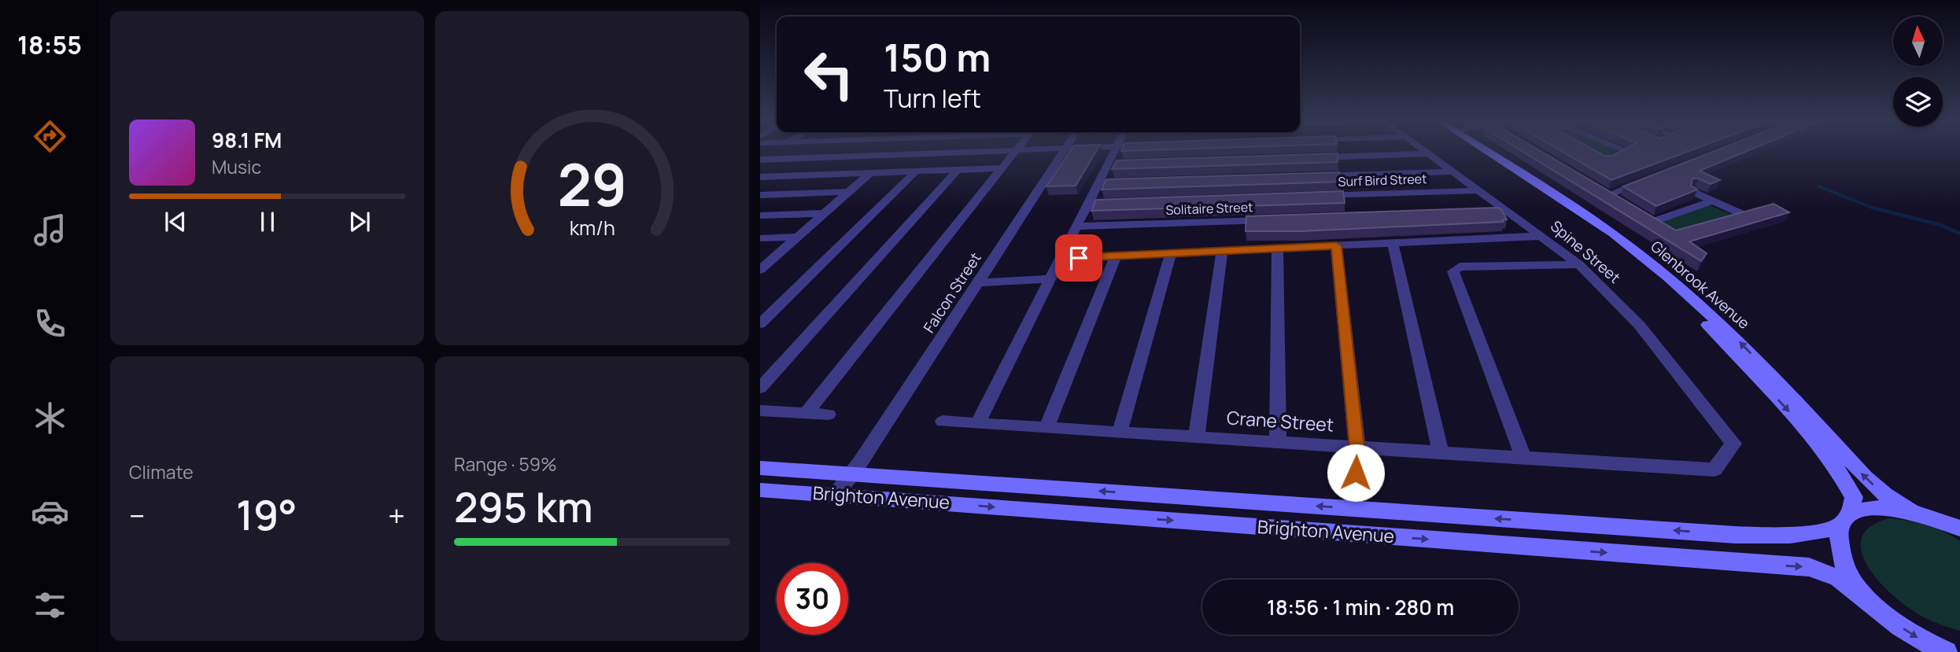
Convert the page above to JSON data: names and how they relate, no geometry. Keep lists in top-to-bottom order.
{
  "streets": {
    "street": [
      "Surf Bird Street",
      "Solitaire Street",
      "Spine Street",
      "Glenbrook Avenue",
      "Falcon Street",
      "Crane Street",
      "Brighton Avenue"
    ]
  },
  "crossings": [
    ["Surf Bird Street", "Spine Street"],
    ["Spine Street", "Crane Street"],
    ["Glenbrook Avenue", "Brighton Avenue"],
    ["Falcon Street", "Brighton Avenue"]
  ],
  "north": "top",
  "page": {
    "tabs": "18:55",
    "turn": ["150 m", "Turn left"],
    "song": ["98.1 FM", "Music"],
    "tile": [
      "Climate",
      ["Range · 59%", "295 km"]
    ],
    "heat": ["−", "19°", "+"],
    "limit": "30",
    "trip": "18:56 · 1 min · 280 m",
    "gauge": ["29", "km/h"]
  }
}
